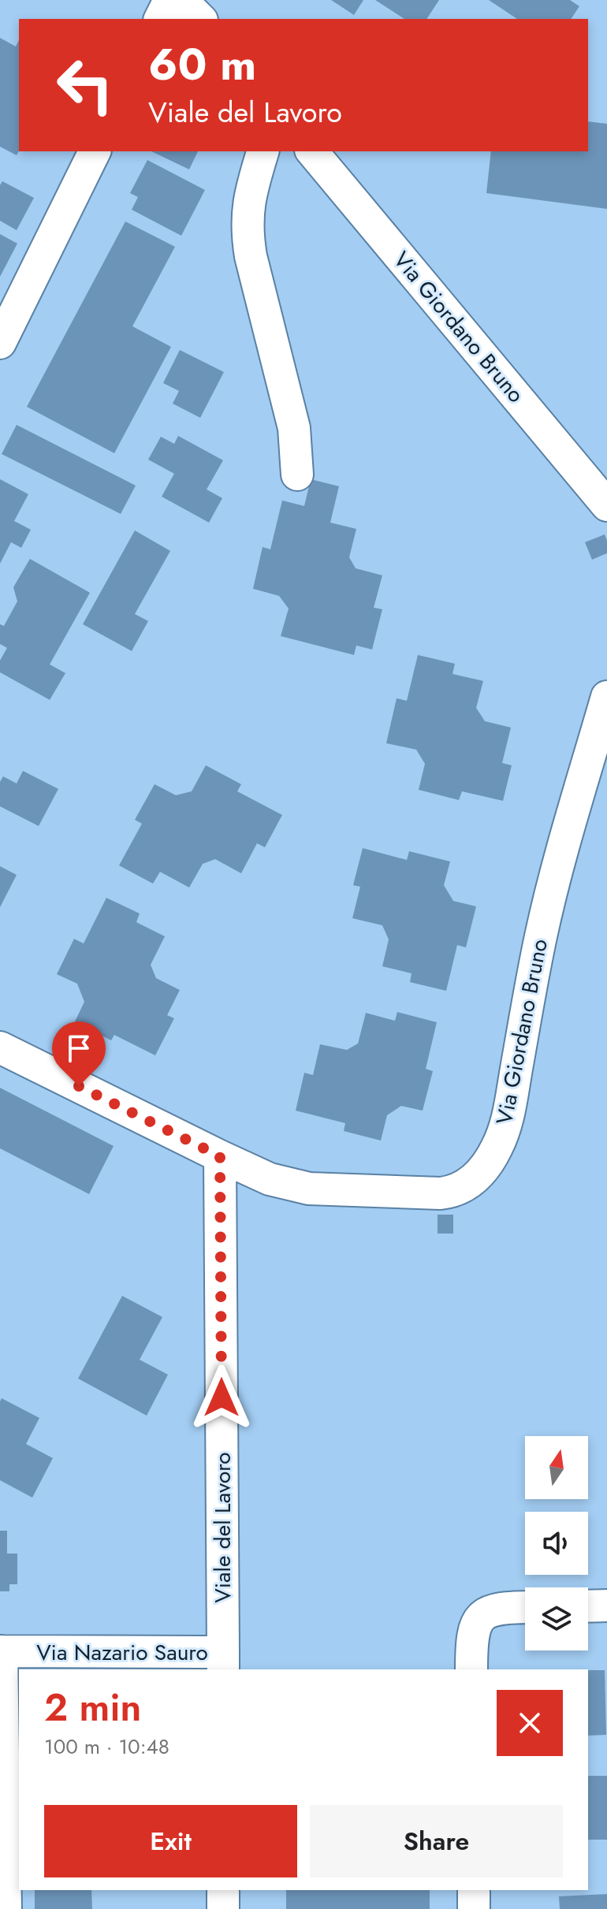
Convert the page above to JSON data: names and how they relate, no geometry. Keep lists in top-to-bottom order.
{
  "streets": {
    "street": ["Via Giordano Bruno", "Viale del Lavoro", "Via Nazario Sauro"]
  },
  "crossings": [
    ["Via Giordano Bruno", "Viale del Lavoro"],
    ["Viale del Lavoro", "Via Nazario Sauro"]
  ],
  "north": "top",
  "page": {
    "turn": ["60 m", "Viale del Lavoro"],
    "heading": ["2 min", "100 m · 10:48"],
    "buttons": ["Exit", "Share"]
  }
}
